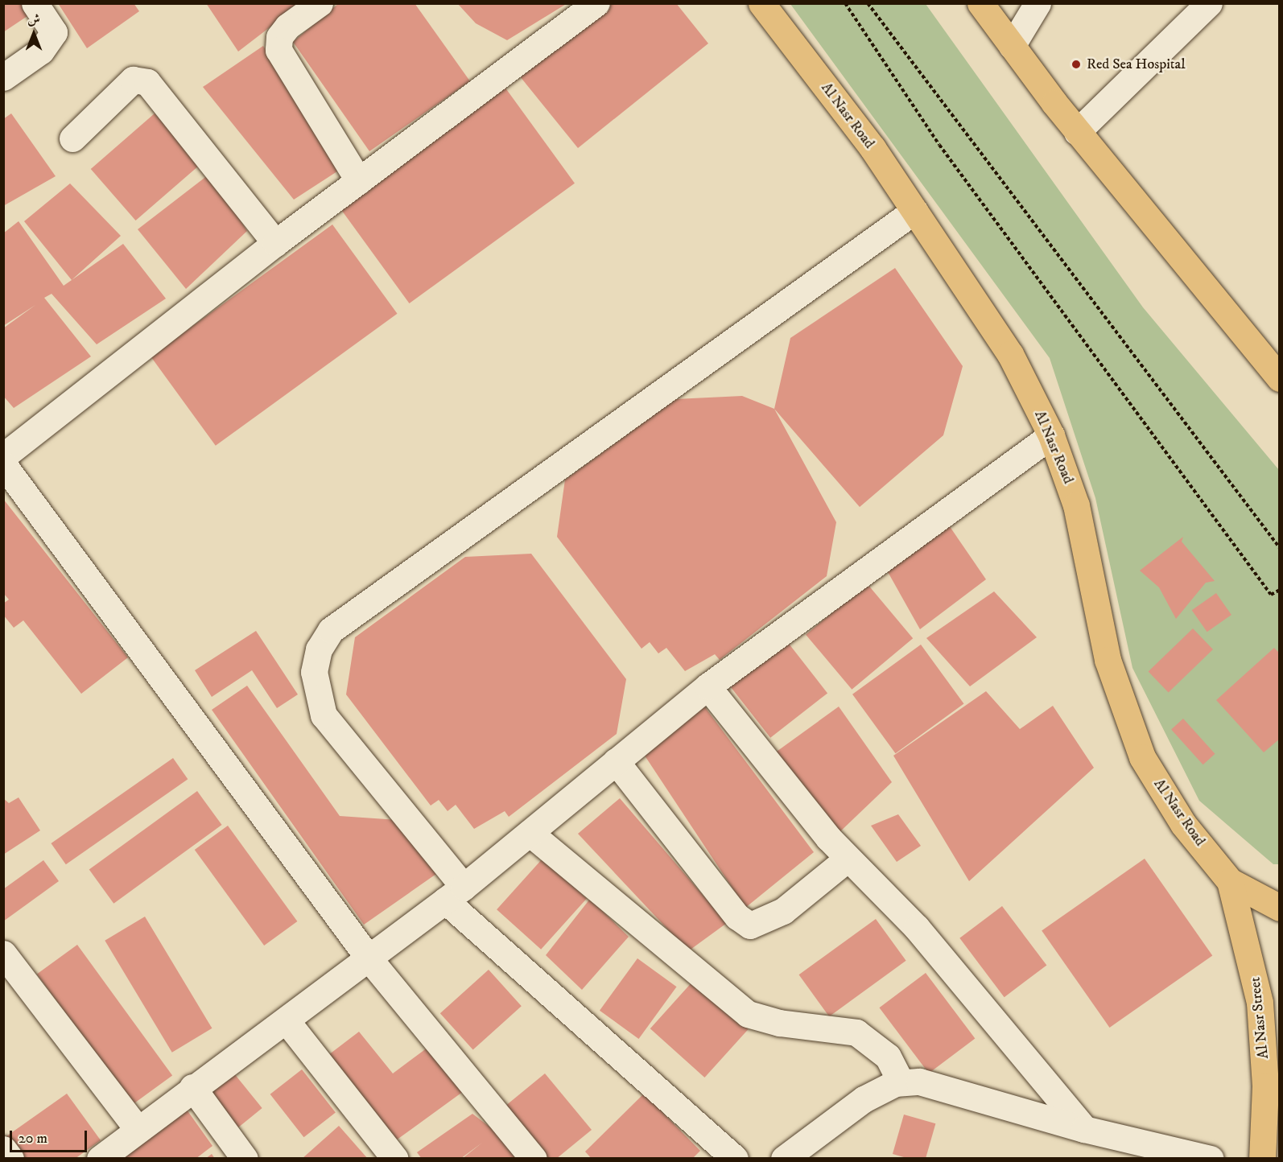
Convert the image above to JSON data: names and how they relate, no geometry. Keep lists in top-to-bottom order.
{
  "streets": {
    "main road": ["Al Nasr Road", "Al Nasr Street"]
  },
  "crossings": [
    ["Al Nasr Road", "Al Nasr Street"]
  ],
  "places": ["Red Sea Hospital"],
  "scale_bar": "20 m",
  "north": "top"
}
